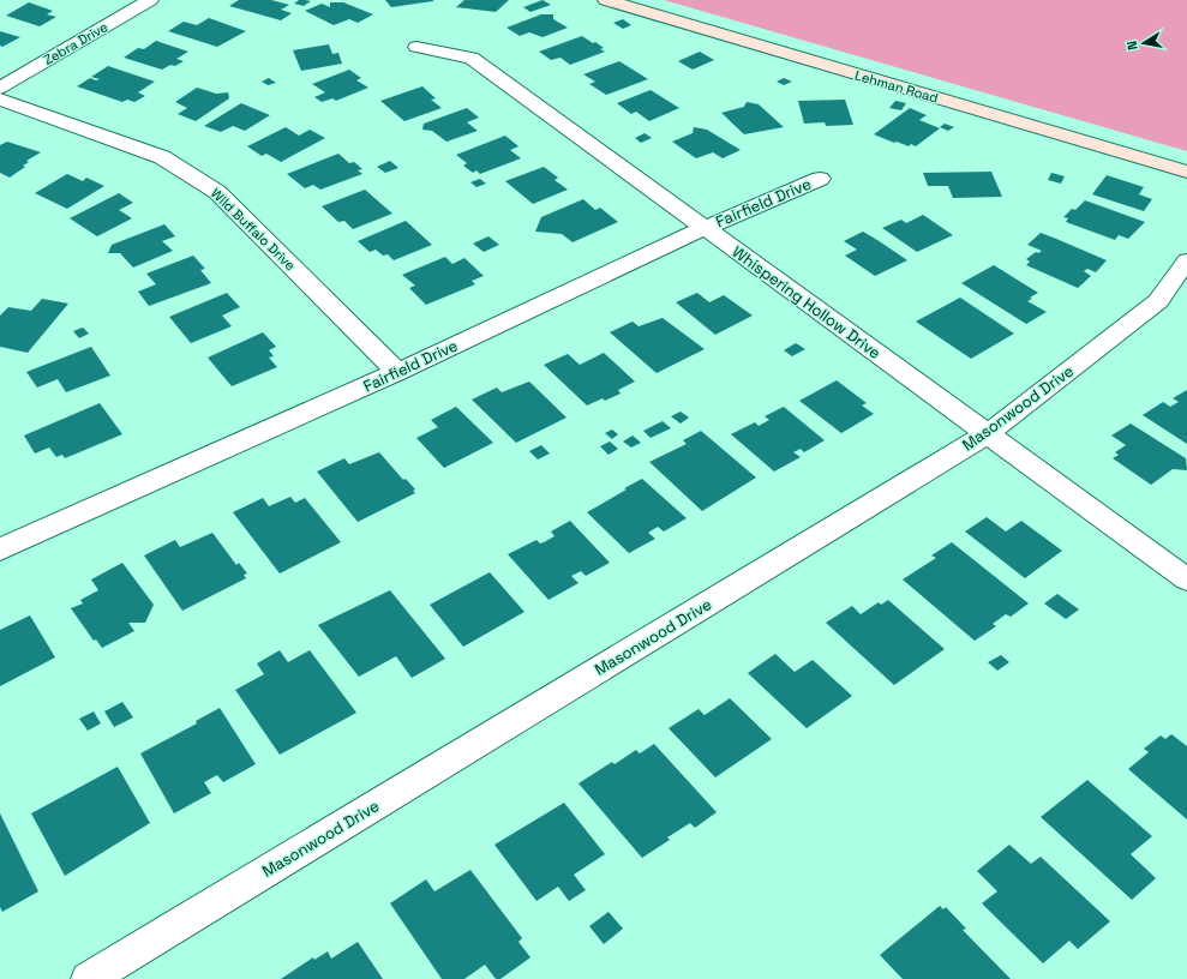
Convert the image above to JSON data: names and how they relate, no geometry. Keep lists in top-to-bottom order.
{
  "streets": {
    "street": [
      "Zebra Drive",
      "Lehman Road",
      "Fairfield Drive",
      "Wild Buffalo Drive",
      "Whispering Hollow Drive",
      "Masonwood Drive"
    ]
  },
  "crossings": [
    ["Fairfield Drive", "Wild Buffalo Drive"],
    ["Fairfield Drive", "Whispering Hollow Drive"],
    ["Whispering Hollow Drive", "Masonwood Drive"]
  ],
  "north": "left"
}
